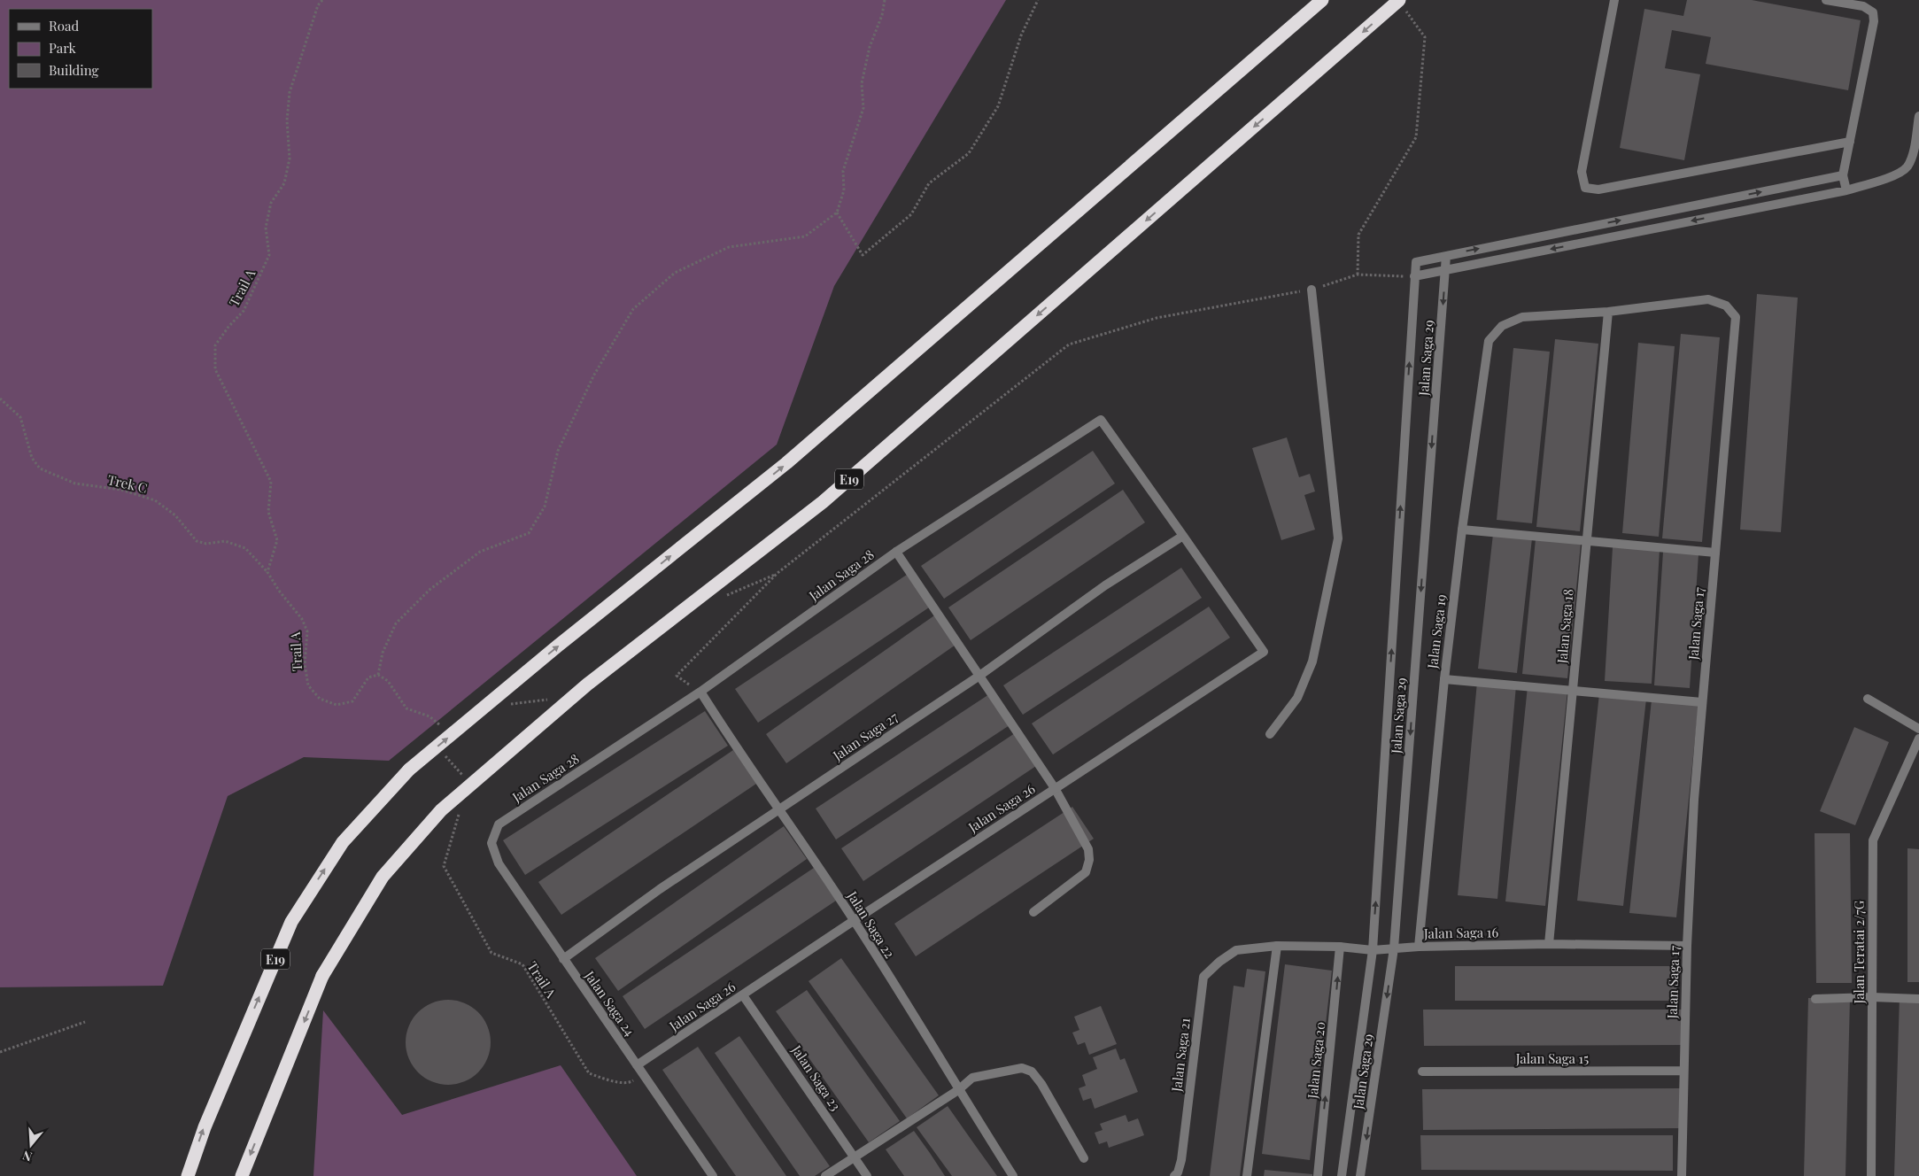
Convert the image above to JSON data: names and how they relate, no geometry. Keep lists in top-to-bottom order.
{
  "streets": {
    "highway": ["E19"],
    "street": [
      "Jalan Saga 29",
      "Jalan Saga 28",
      "Jalan Saga 17",
      "Jalan Saga 18",
      "Jalan Saga 19",
      "Jalan Saga 27",
      "Jalan Saga 26",
      "Jalan Saga 22",
      "Jalan Saga 16",
      "Jalan Teratai 2/7G",
      "Jalan Saga 24",
      "Jalan Saga 21",
      "Jalan Saga 15",
      "Jalan Saga 20",
      "Jalan Saga 23"
    ],
    "path": ["Trail A", "Trek C"]
  },
  "crossings": [
    ["Trail A", "Trek C"],
    ["Trail A", "Jalan Saga 24"],
    ["Jalan Saga 29", "Jalan Saga 16"],
    ["Jalan Saga 28", "Jalan Saga 27"],
    ["Jalan Saga 28", "Jalan Saga 26"],
    ["Jalan Saga 28", "Jalan Saga 22"],
    ["Jalan Saga 28", "Jalan Saga 24"],
    ["Jalan Saga 17", "Jalan Saga 18"],
    ["Jalan Saga 17", "Jalan Saga 19"],
    ["Jalan Saga 17", "Jalan Saga 16"],
    ["Jalan Saga 17", "Jalan Saga 15"],
    ["Jalan Saga 18", "Jalan Saga 16"],
    ["Jalan Saga 19", "Jalan Saga 16"],
    ["Jalan Saga 27", "Jalan Saga 26"],
    ["Jalan Saga 27", "Jalan Saga 22"],
    ["Jalan Saga 27", "Jalan Saga 24"],
    ["Jalan Saga 26", "Jalan Saga 22"],
    ["Jalan Saga 26", "Jalan Saga 24"],
    ["Jalan Saga 26", "Jalan Saga 23"],
    ["Jalan Saga 16", "Jalan Saga 21"],
    ["Jalan Saga 16", "Jalan Saga 20"]
  ],
  "legend": ["Road", "Park", "Building"],
  "north": "bottom"
}
